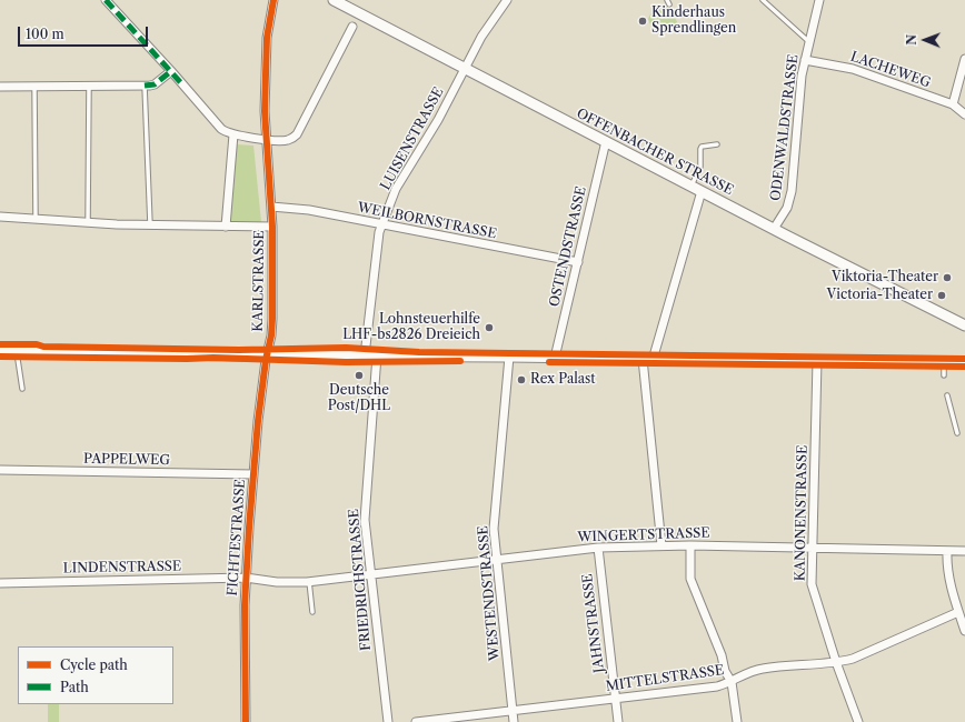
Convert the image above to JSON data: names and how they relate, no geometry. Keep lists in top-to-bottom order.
{
  "streets": {
    "street": [
      "LACHEWEG",
      "ODENWALDSTRASSE",
      "LUISENSTRASSE",
      "OFFENBACHER STRASSE",
      "WEILBORNSTRASSE",
      "OSTENDSTRASSE",
      "KARLSTRASSE",
      "PAPPELWEG",
      "KANONENSTRASSE",
      "WINGERTSTRASSE",
      "FICHTESTRASSE",
      "LINDENSTRASSE",
      "FRIEDRICHSTRASSE",
      "WESTENDSTRASSE",
      "JAHNSTRASSE",
      "MITTELSTRASSE"
    ]
  },
  "crossings": [
    ["LACHEWEG", "ODENWALDSTRASSE"],
    ["ODENWALDSTRASSE", "OFFENBACHER STRASSE"],
    ["LUISENSTRASSE", "OFFENBACHER STRASSE"],
    ["LUISENSTRASSE", "WEILBORNSTRASSE"],
    ["OFFENBACHER STRASSE", "OSTENDSTRASSE"],
    ["WEILBORNSTRASSE", "OSTENDSTRASSE"],
    ["WEILBORNSTRASSE", "KARLSTRASSE"],
    ["KARLSTRASSE", "FICHTESTRASSE"],
    ["PAPPELWEG", "FICHTESTRASSE"],
    ["KANONENSTRASSE", "WINGERTSTRASSE"],
    ["KANONENSTRASSE", "MITTELSTRASSE"],
    ["WINGERTSTRASSE", "FICHTESTRASSE"],
    ["WINGERTSTRASSE", "LINDENSTRASSE"],
    ["WINGERTSTRASSE", "FRIEDRICHSTRASSE"],
    ["WINGERTSTRASSE", "WESTENDSTRASSE"],
    ["WINGERTSTRASSE", "JAHNSTRASSE"],
    ["FICHTESTRASSE", "LINDENSTRASSE"],
    ["WESTENDSTRASSE", "MITTELSTRASSE"],
    ["JAHNSTRASSE", "MITTELSTRASSE"]
  ],
  "places": [
    "Kinderhaus Sprendlingen",
    "Viktoria-Theater",
    "Victoria-Theater",
    "Lohnsteuerhilfe LHF-bs2826 Dreieich",
    "Deutsche Post/DHL",
    "Rex Palast"
  ],
  "legend": ["Cycle path", "Path"],
  "scale_bar": "100 m",
  "north": "left"
}
